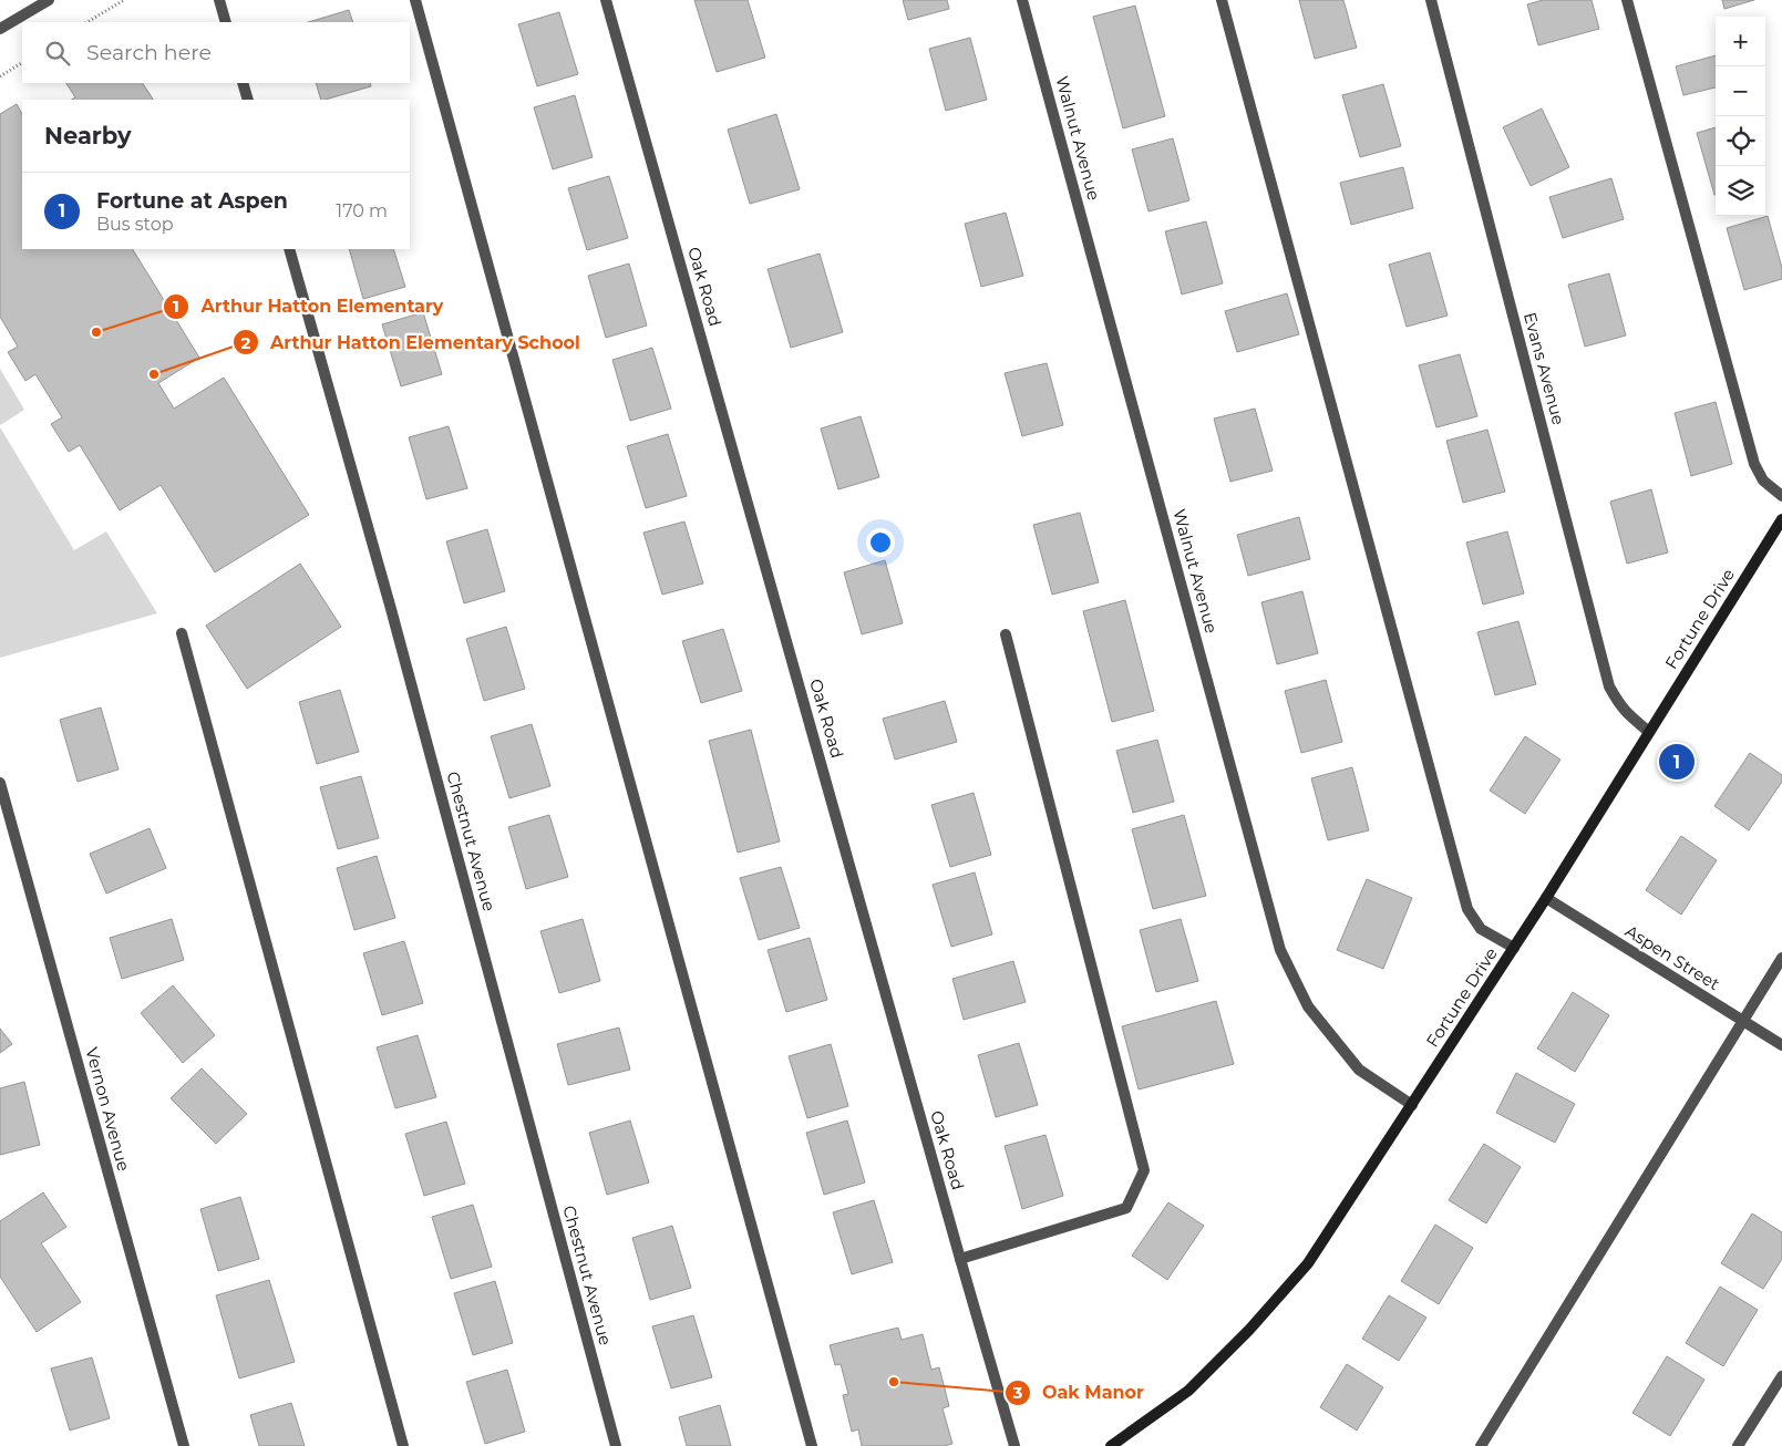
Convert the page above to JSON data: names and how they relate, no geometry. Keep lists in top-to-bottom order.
{
  "streets": {
    "main road": ["Fortune Drive"],
    "street": [
      "Walnut Avenue",
      "Oak Road",
      "Evans Avenue",
      "Chestnut Avenue",
      "Aspen Street",
      "Vernon Avenue"
    ]
  },
  "crossings": [
    ["Walnut Avenue", "Fortune Drive"],
    ["Evans Avenue", "Fortune Drive"],
    ["Fortune Drive", "Aspen Street"]
  ],
  "places": ["Arthur Hatton Elementary", "Arthur Hatton Elementary School", "Oak Manor"],
  "page": {
    "map_buttons": ["+", "−"],
    "search": "Search here",
    "heading": "Nearby",
    "list": [
      {
        "mark": "1",
        "name": "Fortune at Aspen",
        "note": "Bus stop",
        "value": "170 m"
      }
    ],
    "pins": "1"
  }
}
